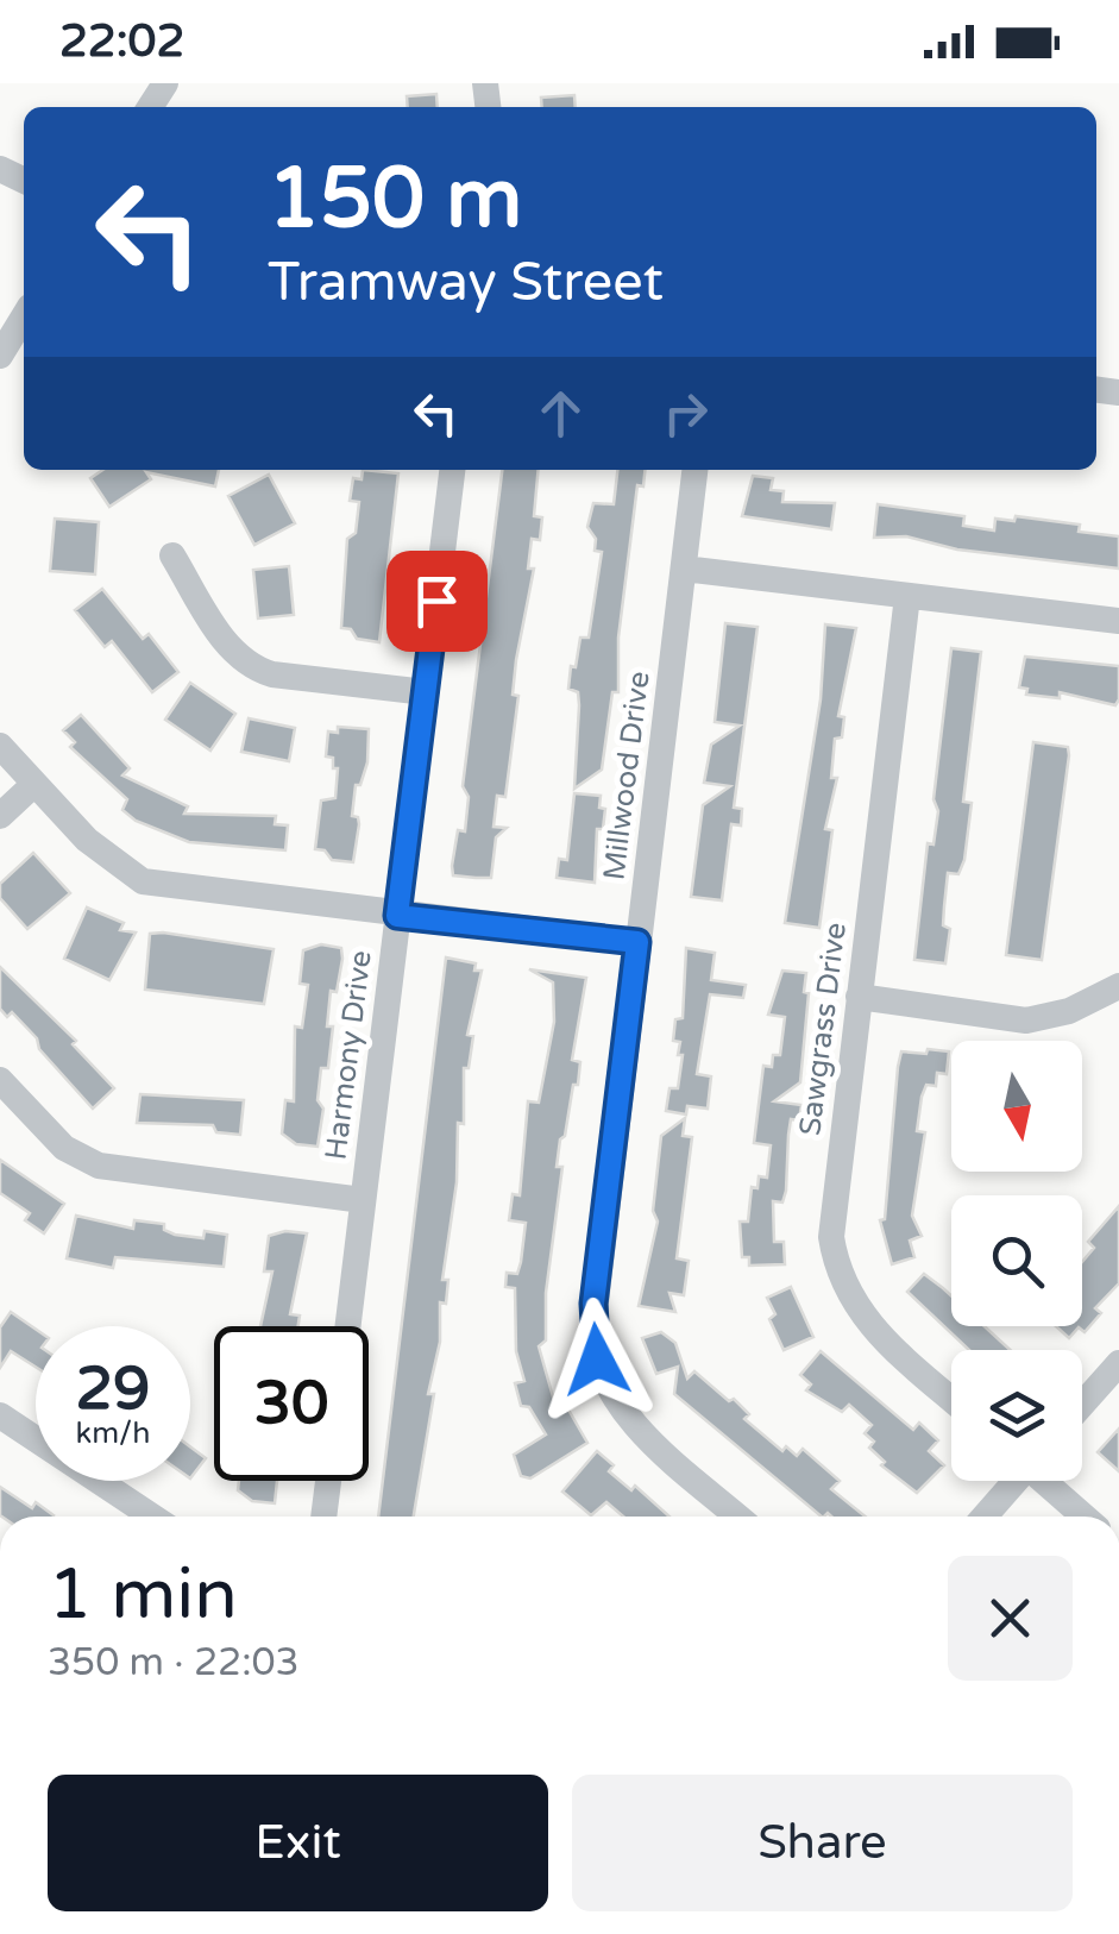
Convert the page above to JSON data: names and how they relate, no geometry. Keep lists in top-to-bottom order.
{
  "streets": {
    "street": ["Millwood Drive", "Sawgrass Drive", "Harmony Drive"]
  },
  "north": "bottom",
  "page": {
    "status": "22:02",
    "turn": ["150 m", "Tramway Street"],
    "speed": "29 km/h",
    "limit": "30",
    "heading": ["1 min", "350 m · 22:03"],
    "buttons": ["Exit", "Share"]
  }
}
